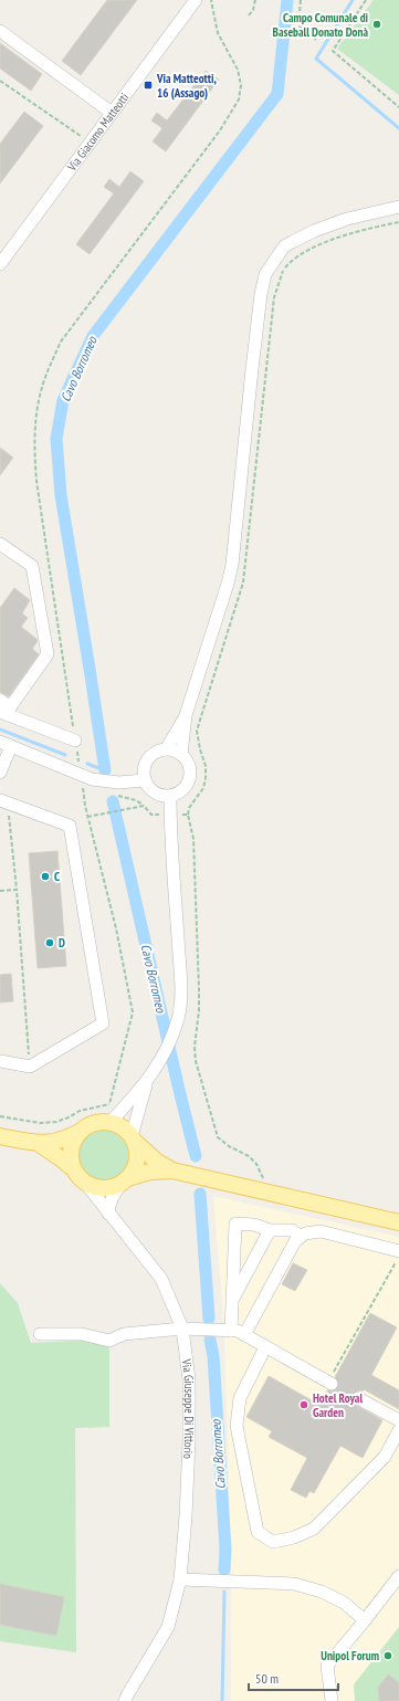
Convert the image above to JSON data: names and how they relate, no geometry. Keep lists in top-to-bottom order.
{
  "streets": {
    "street": ["Via Giacomo Matteotti", "Via Giuseppe Di Vittorio"]
  },
  "water": ["Cavo Borromeo"],
  "places": {
    "other": [
      "Campo Comunale di Baseball Donato Donà",
      "C",
      "D",
      "Hotel Royal Garden",
      "Unipol Forum"
    ],
    "transit": ["Via Matteotti, 16 (Assago)"]
  },
  "scale_bar": "50 m"
}
